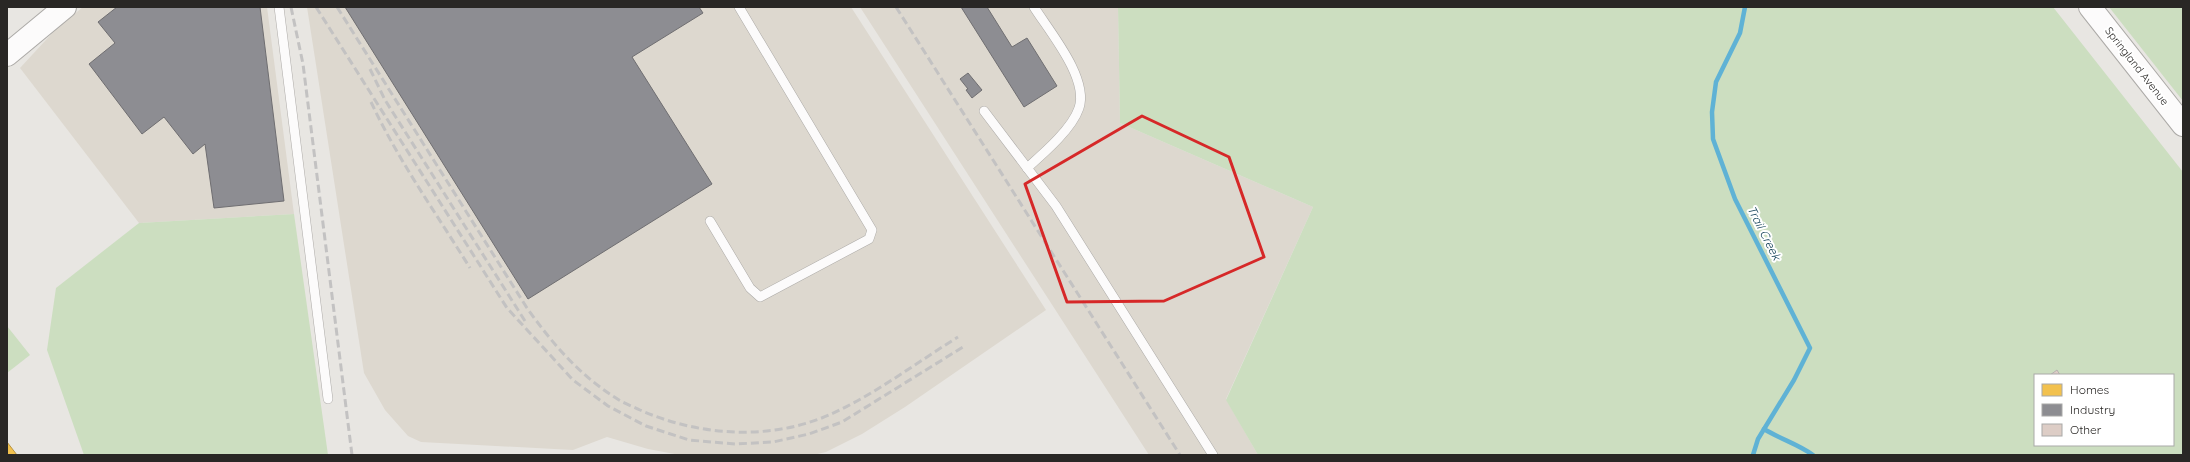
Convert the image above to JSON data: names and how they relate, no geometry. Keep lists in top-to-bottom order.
{
  "streets": {
    "street": ["Springland Avenue"]
  },
  "water": ["Trail Creek"],
  "legend": ["Homes", "Industry", "Other"]
}
